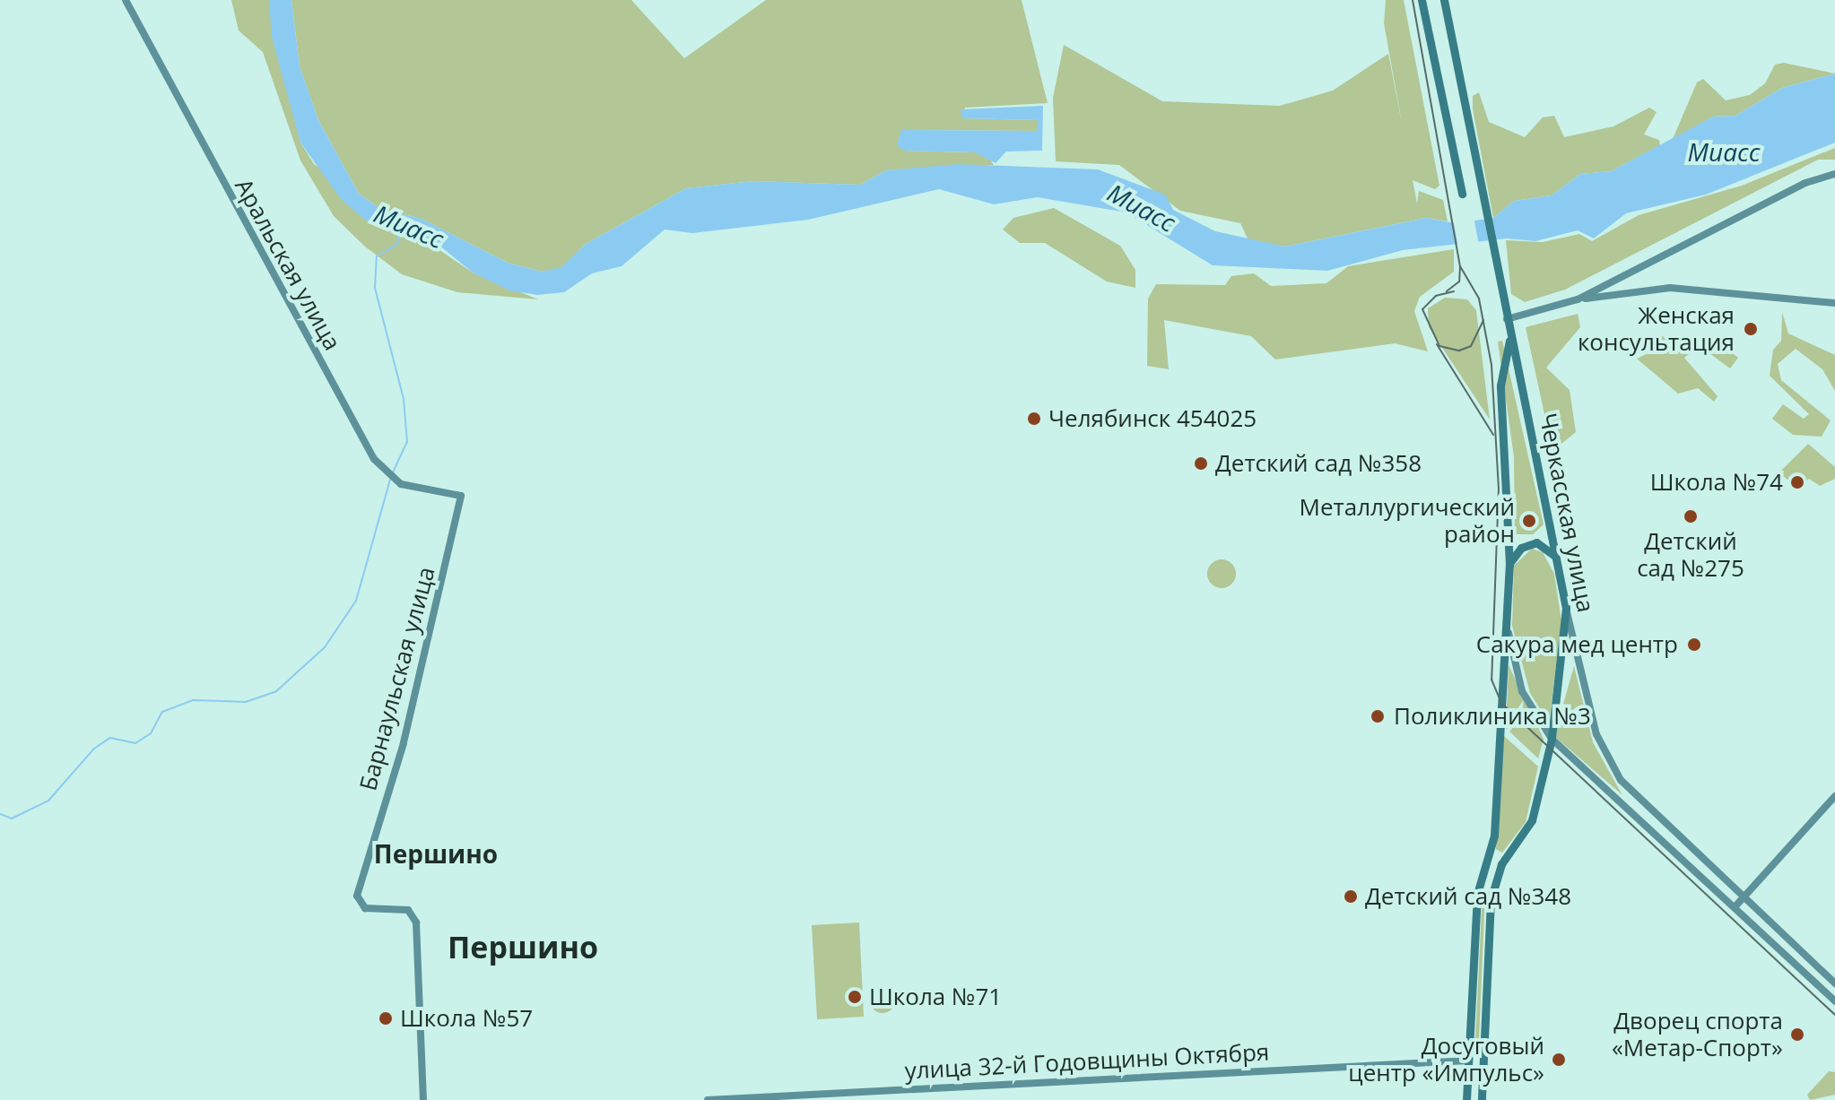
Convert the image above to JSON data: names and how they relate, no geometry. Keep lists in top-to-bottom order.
{
  "streets": {
    "main road": [
      "Аральская улица",
      "Черкасская улица",
      "Барнаульская улица",
      "улица 32-й Годовщины Октября"
    ]
  },
  "crossings": [
    ["Аральская улица", "Барнаульская улица"]
  ],
  "districts": ["Першино", "Першино"],
  "water": ["Миасс"],
  "places": [
    "Женская консультация",
    "Челябинск 454025",
    "Детский сад №358",
    "Школа №74",
    "Детский сад №275",
    "Металлургический район",
    "Сакура мед центр",
    "Поликлиника №3",
    "Детский сад №348",
    "Школа №71",
    "Школа №57",
    "Дворец спорта «Метар-Спорт»",
    "Досуговый центр «Импульс»"
  ]
}
